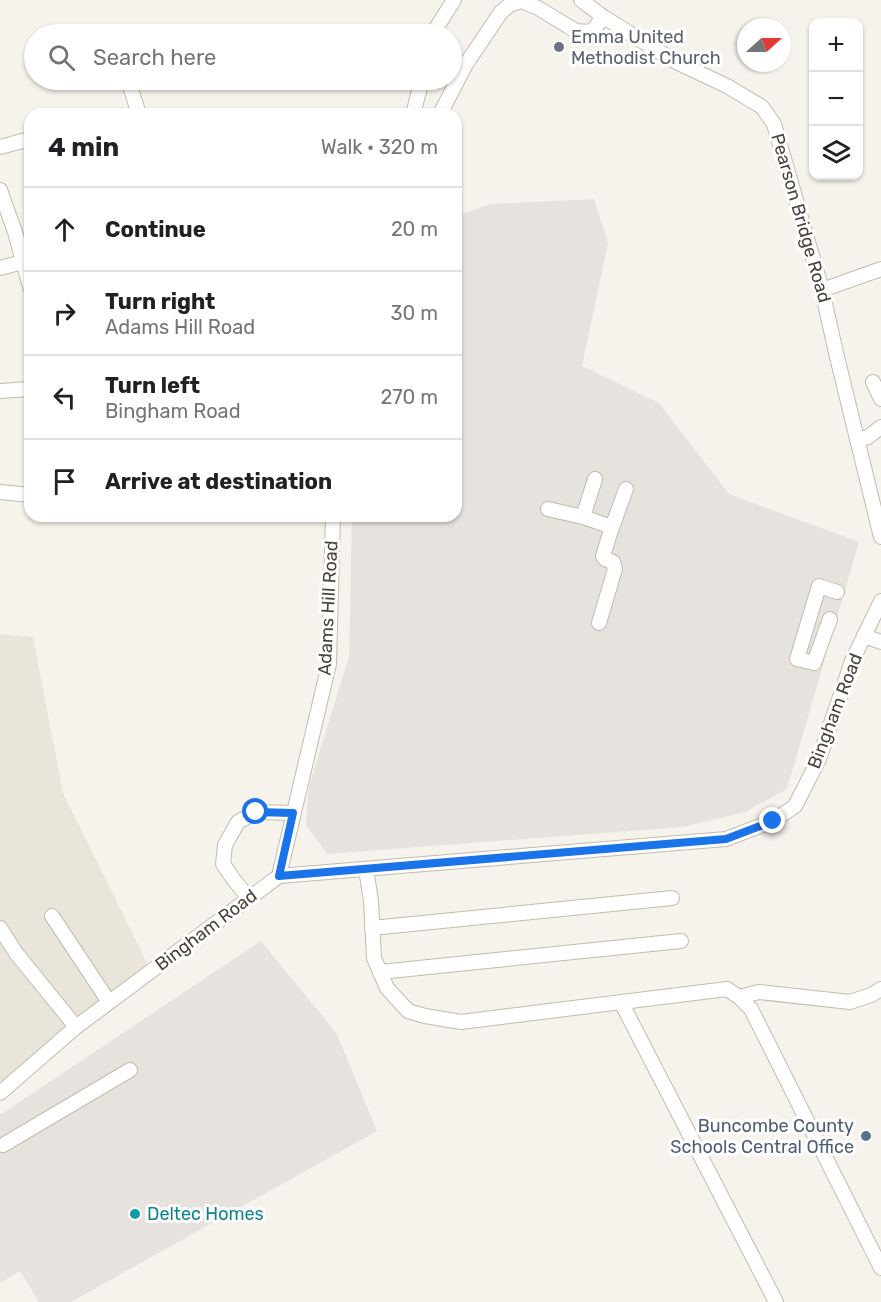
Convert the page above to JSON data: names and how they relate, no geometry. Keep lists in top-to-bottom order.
{
  "streets": {
    "street": ["Pearson Bridge Road", "Adams Hill Road", "Bingham Road"]
  },
  "crossings": [
    ["Adams Hill Road", "Bingham Road"]
  ],
  "places": ["Emma United Methodist Church", "Buncombe County Schools Central Office", "Deltec Homes"],
  "north": "right",
  "page": {
    "map_buttons": ["+", "−"],
    "search": "Search here",
    "heading": ["4 min", "Walk · 320 m"],
    "list": [
      ["Continue", "20 m"],
      ["Turn right", "Adams Hill Road", "30 m"],
      ["Turn left", "Bingham Road", "270 m"],
      "Arrive at destination"
    ]
  }
}
